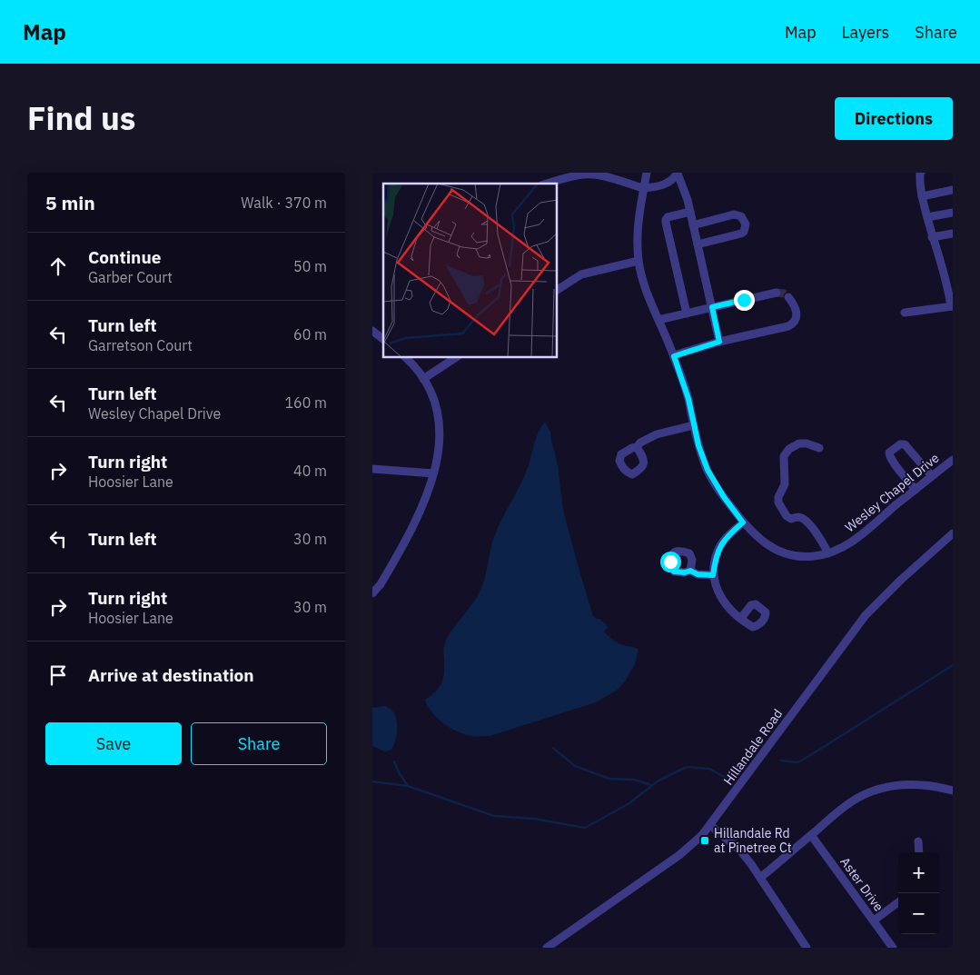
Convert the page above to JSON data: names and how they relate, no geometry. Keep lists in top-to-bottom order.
{
  "streets": {
    "street": ["Wesley Chapel Drive", "Hillandale Road", "Aster Drive"]
  },
  "places": {
    "transit": ["Hillandale Rd at Pinetree Ct"]
  },
  "page": {
    "header": "Map",
    "nav": ["Map", "Layers", "Share"],
    "title": "Find us",
    "buttons": [
      "Directions",
      ["Save", "Share"]
    ],
    "heading": ["5 min", "Walk · 370 m"],
    "list": [
      ["Continue", "Garber Court", "50 m"],
      ["Turn left", "Garretson Court", "60 m"],
      ["Turn left", "Wesley Chapel Drive", "160 m"],
      ["Turn right", "Hoosier Lane", "40 m"],
      ["Turn left", "30 m"],
      ["Turn right", "Hoosier Lane", "30 m"],
      "Arrive at destination"
    ],
    "map_buttons": ["+", "−"]
  }
}
